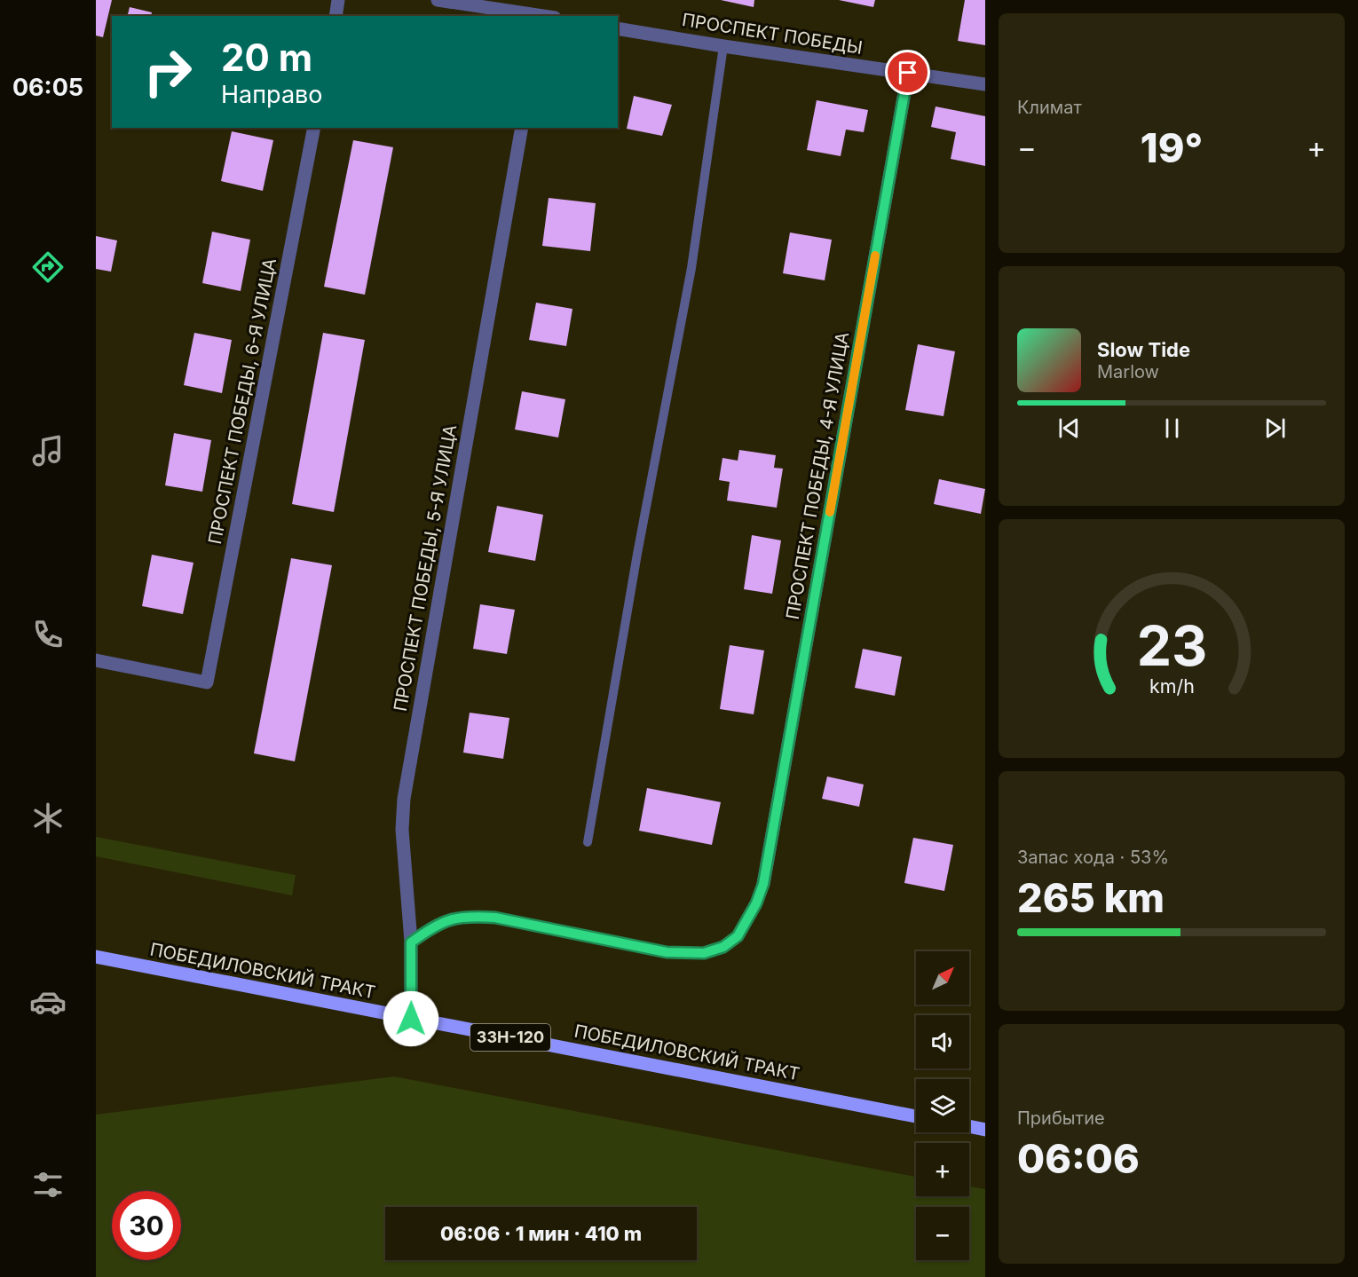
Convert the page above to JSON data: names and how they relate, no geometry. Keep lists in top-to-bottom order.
{
  "streets": {
    "main road": ["ПОБЕДИЛОВСКИЙ ТРАКТ", "33Н-120"],
    "street": [
      "ПРОСПЕКТ ПОБЕДЫ",
      "ПРОСПЕКТ ПОБЕДЫ, 6-Я УЛИЦА",
      "ПРОСПЕКТ ПОБЕДЫ, 4-Я УЛИЦА",
      "ПРОСПЕКТ ПОБЕДЫ, 5-Я УЛИЦА"
    ]
  },
  "crossings": [
    ["ПРОСПЕКТ ПОБЕДЫ", "ПРОСПЕКТ ПОБЕДЫ, 4-Я УЛИЦА"],
    ["ПРОСПЕКТ ПОБЕДЫ, 5-Я УЛИЦА", "ПОБЕДИЛОВСКИЙ ТРАКТ"]
  ],
  "north": "top right",
  "page": {
    "tabs": "06:05",
    "tile": [
      "Климат",
      ["Запас хода · 53%", "265 km"],
      ["Прибытие", "06:06"]
    ],
    "turn": ["20 m", "Направо"],
    "heat": ["−", "19°", "+"],
    "song": ["Slow Tide", "Marlow"],
    "map_buttons": ["+", "−"],
    "limit": "30",
    "trip": "06:06 · 1 мин · 410 m",
    "gauge": ["23", "km/h"]
  }
}
